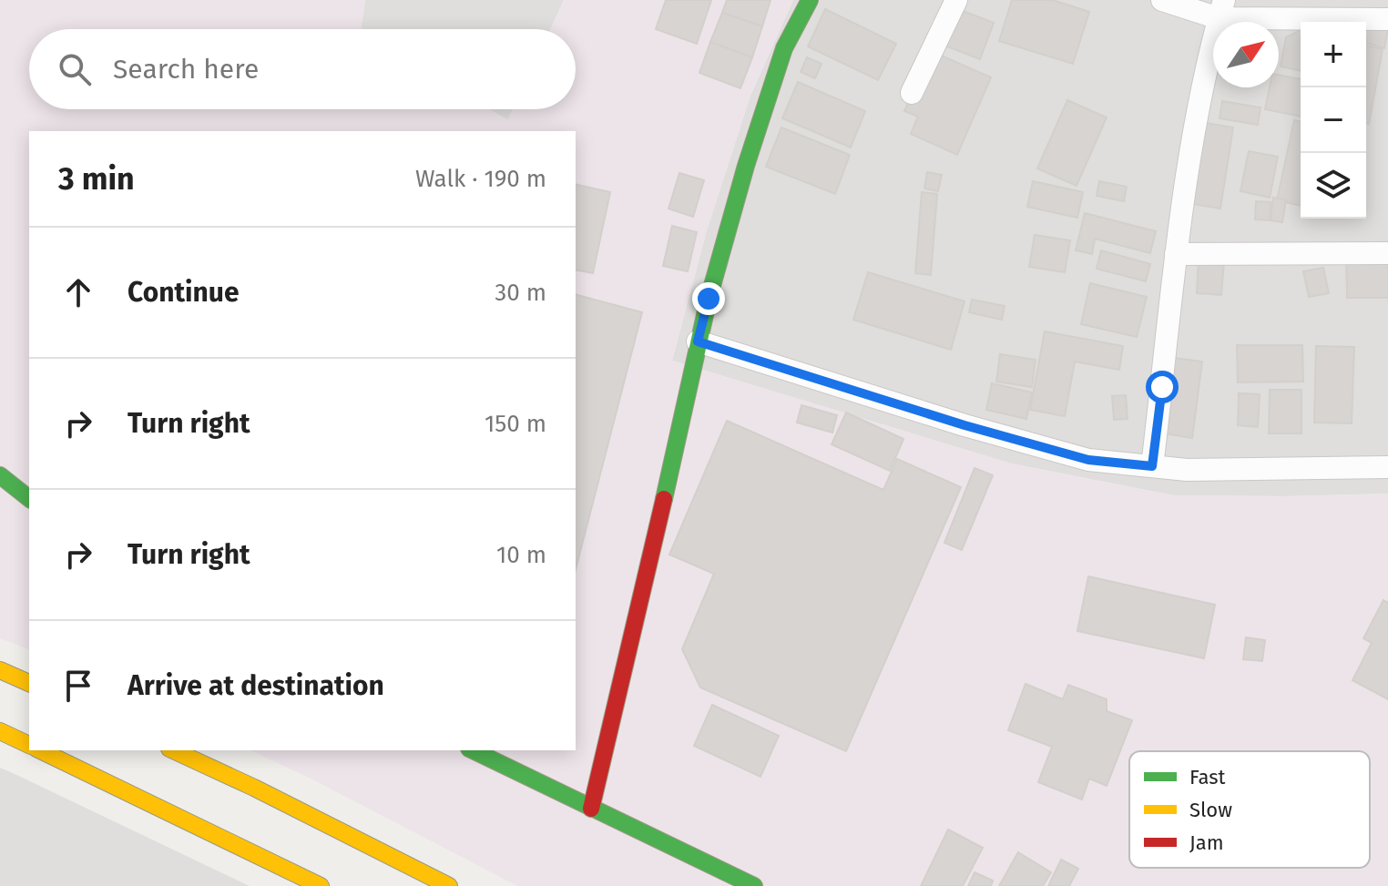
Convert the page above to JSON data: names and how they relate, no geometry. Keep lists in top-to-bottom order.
{
  "legend": ["Fast", "Slow", "Jam"],
  "north": "top right",
  "page": {
    "map_buttons": ["+", "−"],
    "search": "Search here",
    "heading": ["3 min", "Walk · 190 m"],
    "list": [
      ["Continue", "30 m"],
      ["Turn right", "150 m"],
      ["Turn right", "10 m"],
      "Arrive at destination"
    ]
  }
}
